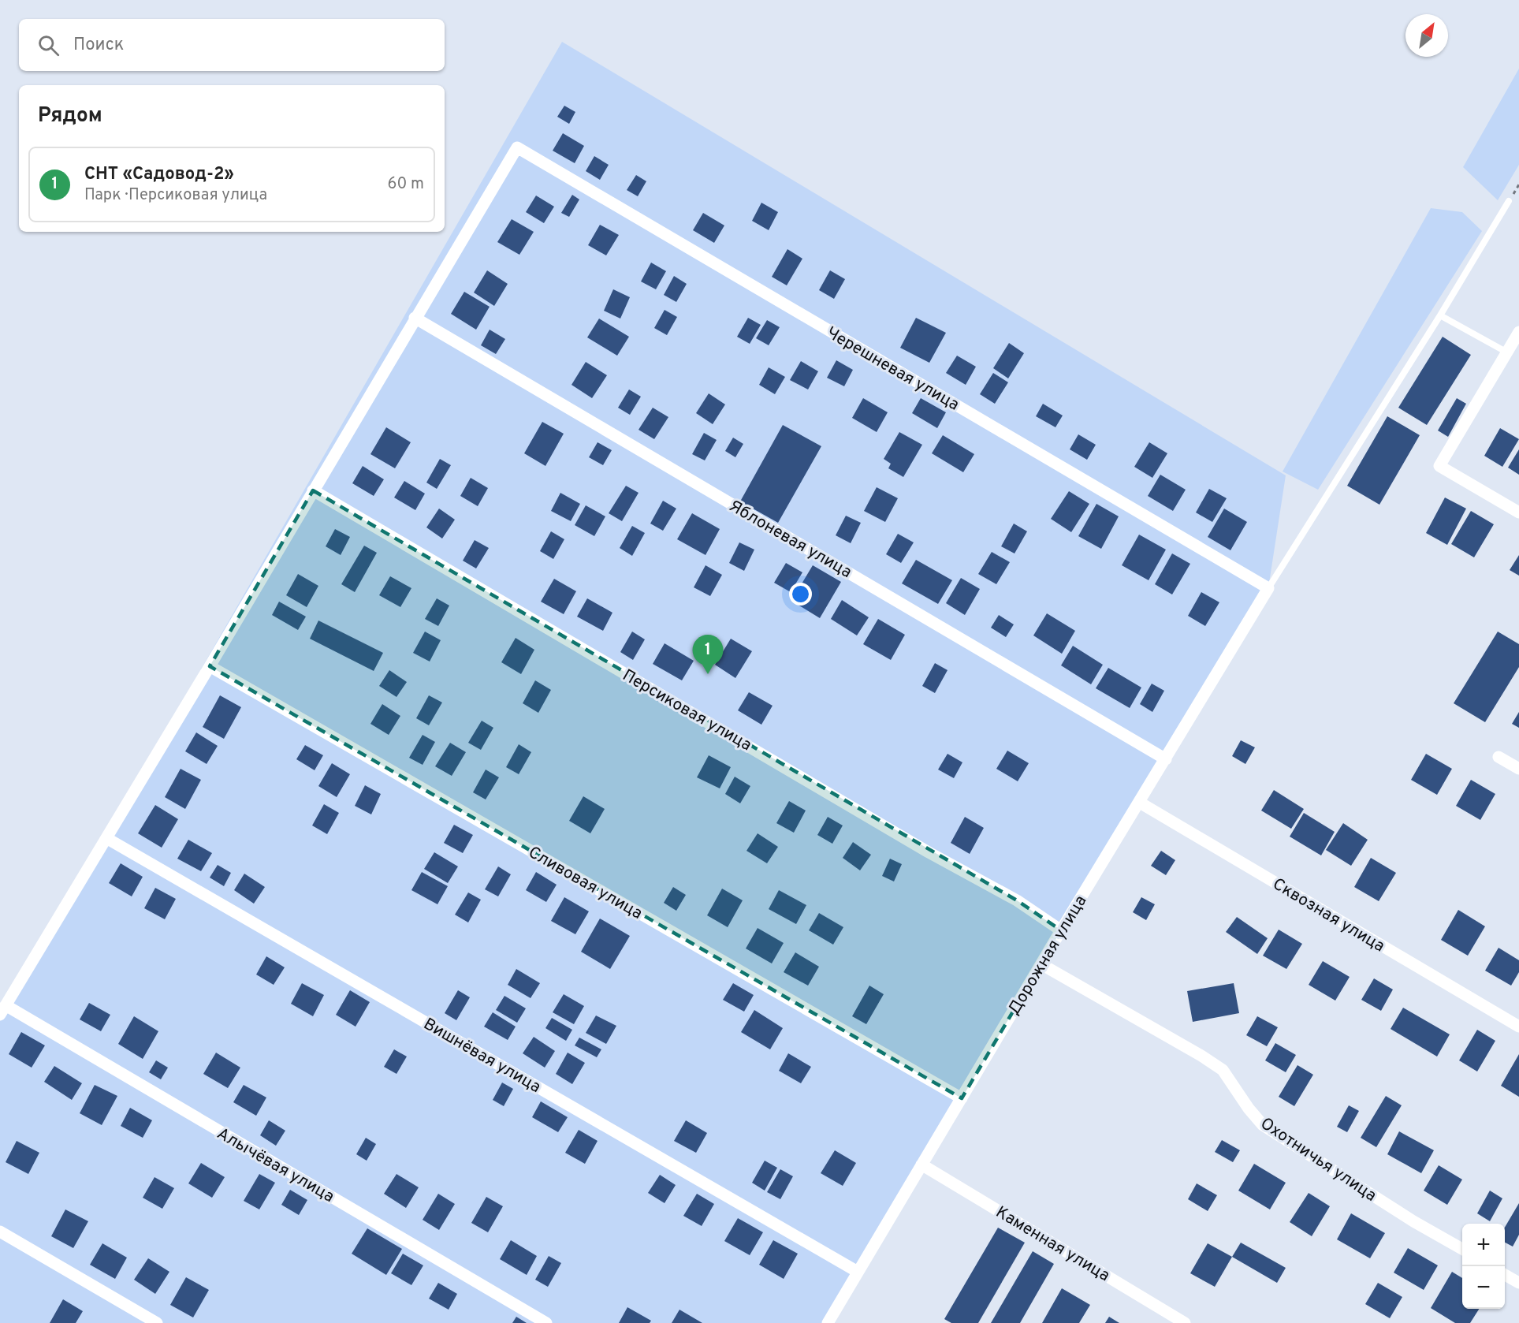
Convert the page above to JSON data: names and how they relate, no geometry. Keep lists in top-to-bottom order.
{
  "streets": {
    "street": [
      "Черешневая улица",
      "Яблоневая улица",
      "Персиковая улица",
      "Сливовая улица",
      "Сквозная улица",
      "Дорожная улица",
      "Вишнёвая улица",
      "Охотничья улица",
      "Алычёвая улица",
      "Каменная улица"
    ]
  },
  "crossings": [
    ["Черешневая улица", "Яблоневая улица"],
    ["Черешневая улица", "Дорожная улица"],
    ["Яблоневая улица", "Дорожная улица"],
    ["Персиковая улица", "Дорожная улица"],
    ["Сливовая улица", "Дорожная улица"],
    ["Сквозная улица", "Дорожная улица"],
    ["Дорожная улица", "Вишнёвая улица"],
    ["Дорожная улица", "Охотничья улица"],
    ["Дорожная улица", "Каменная улица"]
  ],
  "north": "top right",
  "page": {
    "search": "Поиск",
    "heading": "Рядом",
    "list": [
      {
        "mark": "1",
        "name": "СНТ «Садовод-2»",
        "note": "Парк · Персиковая улица",
        "value": "60 m"
      }
    ],
    "pins": "1",
    "map_buttons": ["+", "−"]
  }
}
